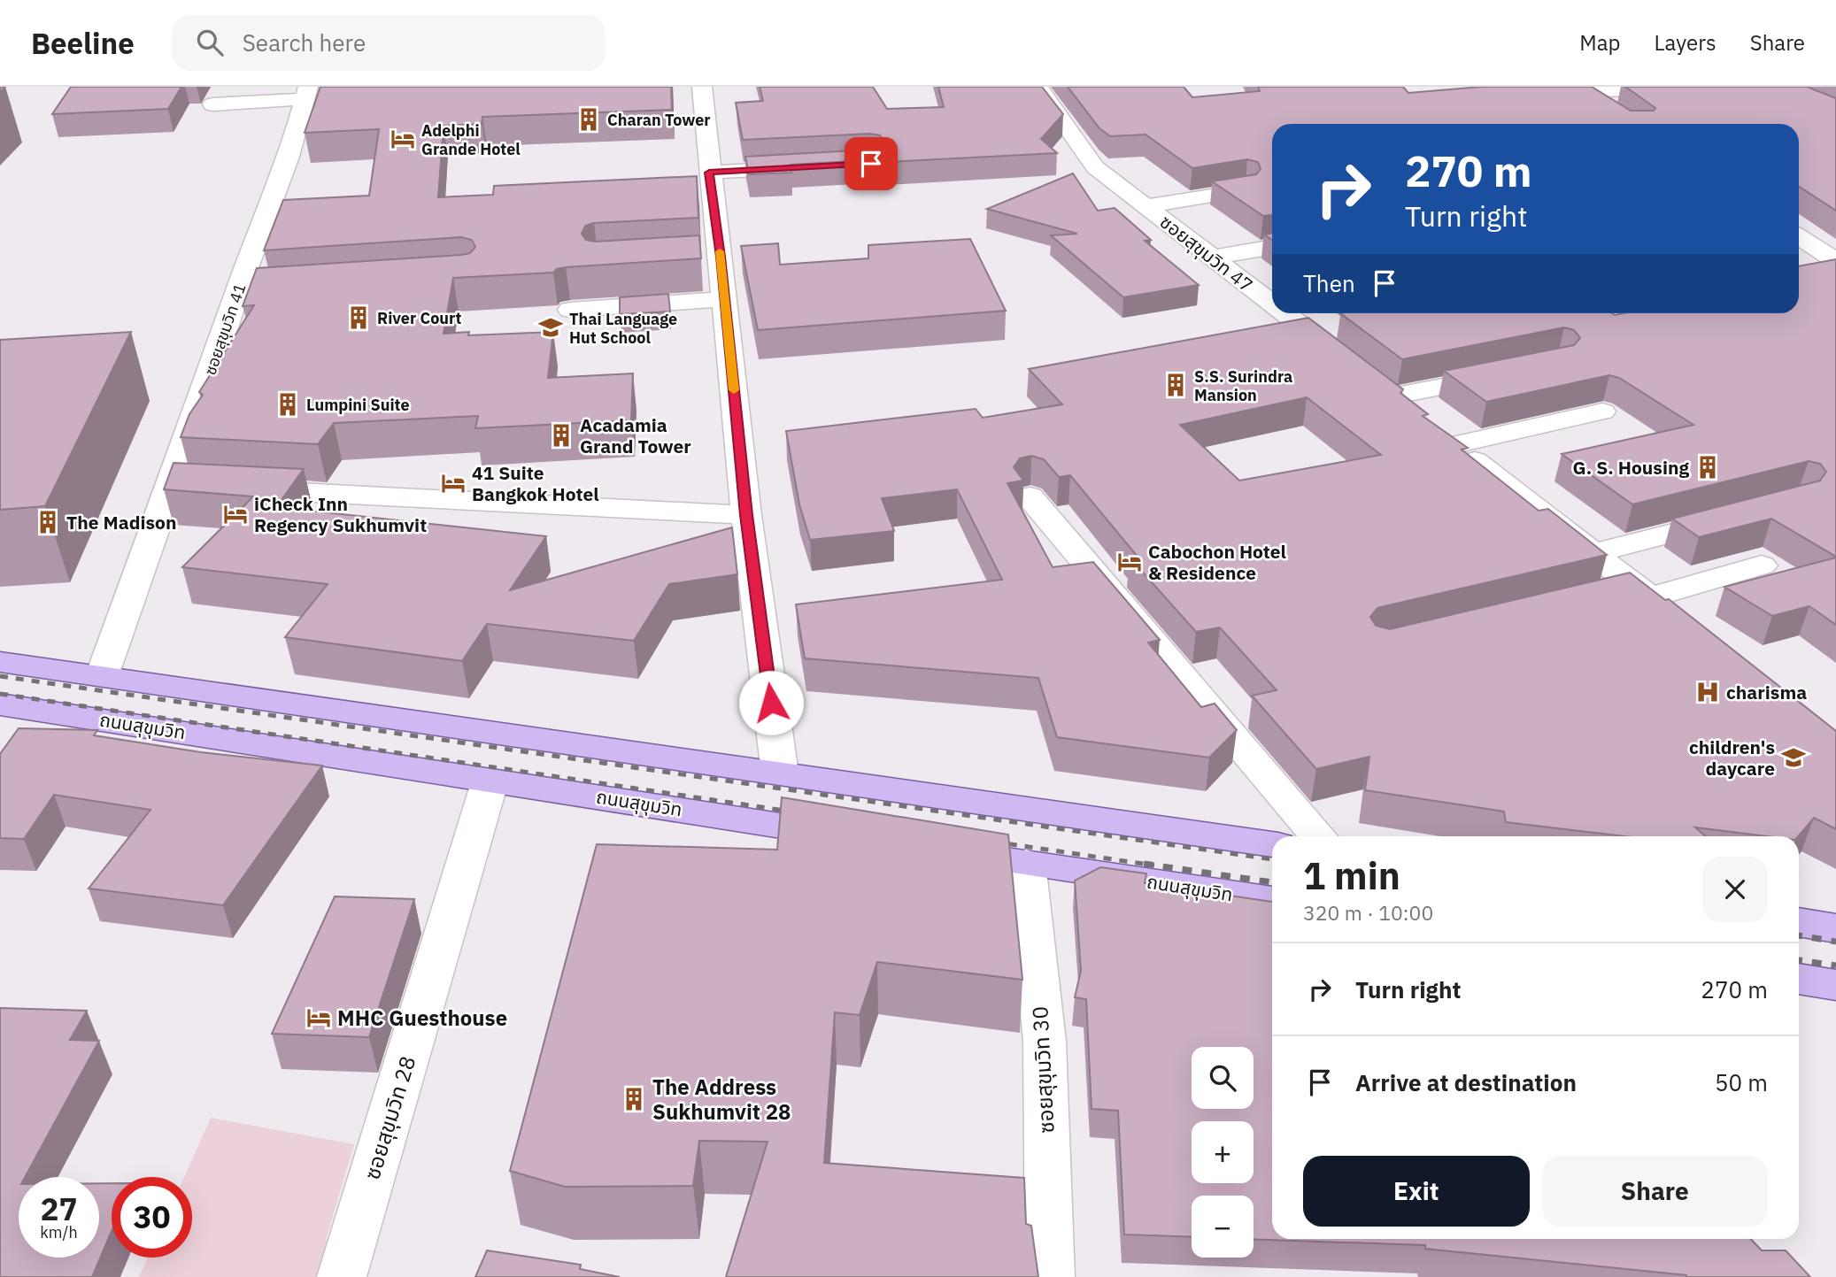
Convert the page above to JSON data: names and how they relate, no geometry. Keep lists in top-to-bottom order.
{
  "streets": {
    "main road": ["ถนนสุขุมวิท"],
    "street": [
      "ซอยสุขุมวิท 47",
      "ซอยสุขุมวิท 41",
      "ซอยสุขุมวิท 30",
      "ซอยสุขุมวิท 28"
    ]
  },
  "crossings": [
    ["ถนนสุขุมวิท", "ซอยสุขุมวิท 30"],
    ["ถนนสุขุมวิท", "ซอยสุขุมวิท 28"]
  ],
  "places": {
    "building": [
      "Charan Tower",
      "River Court",
      "S.S. Surindra Mansion",
      "Lumpini Suite",
      "Acadamia Grand Tower",
      "G. S. Housing",
      "The Madison",
      "The Address Sukhumvit 28"
    ],
    "hotel": [
      "Adelphi Grande Hotel",
      "41 Suite Bangkok Hotel",
      "iCheck Inn Regency Sukhumvit",
      "Cabochon Hotel & Residence",
      "MHC Guesthouse"
    ],
    "school or university": ["Thai Language Hut School", "children's daycare"],
    "hospital": ["charisma"]
  },
  "page": {
    "header": "Beeline",
    "search": "Search here",
    "nav": ["Map", "Layers", "Share"],
    "turn": ["270 m", "Turn right"],
    "then": "Then",
    "heading": ["1 min", "320 m · 10:00"],
    "list": [
      {
        "name": "Turn right",
        "value": "270 m"
      },
      {
        "name": "Arrive at destination",
        "value": "50 m"
      }
    ],
    "map_buttons": ["+", "−"],
    "buttons": ["Exit", "Share"],
    "speed": "27 km/h",
    "limit": "30"
  }
}
